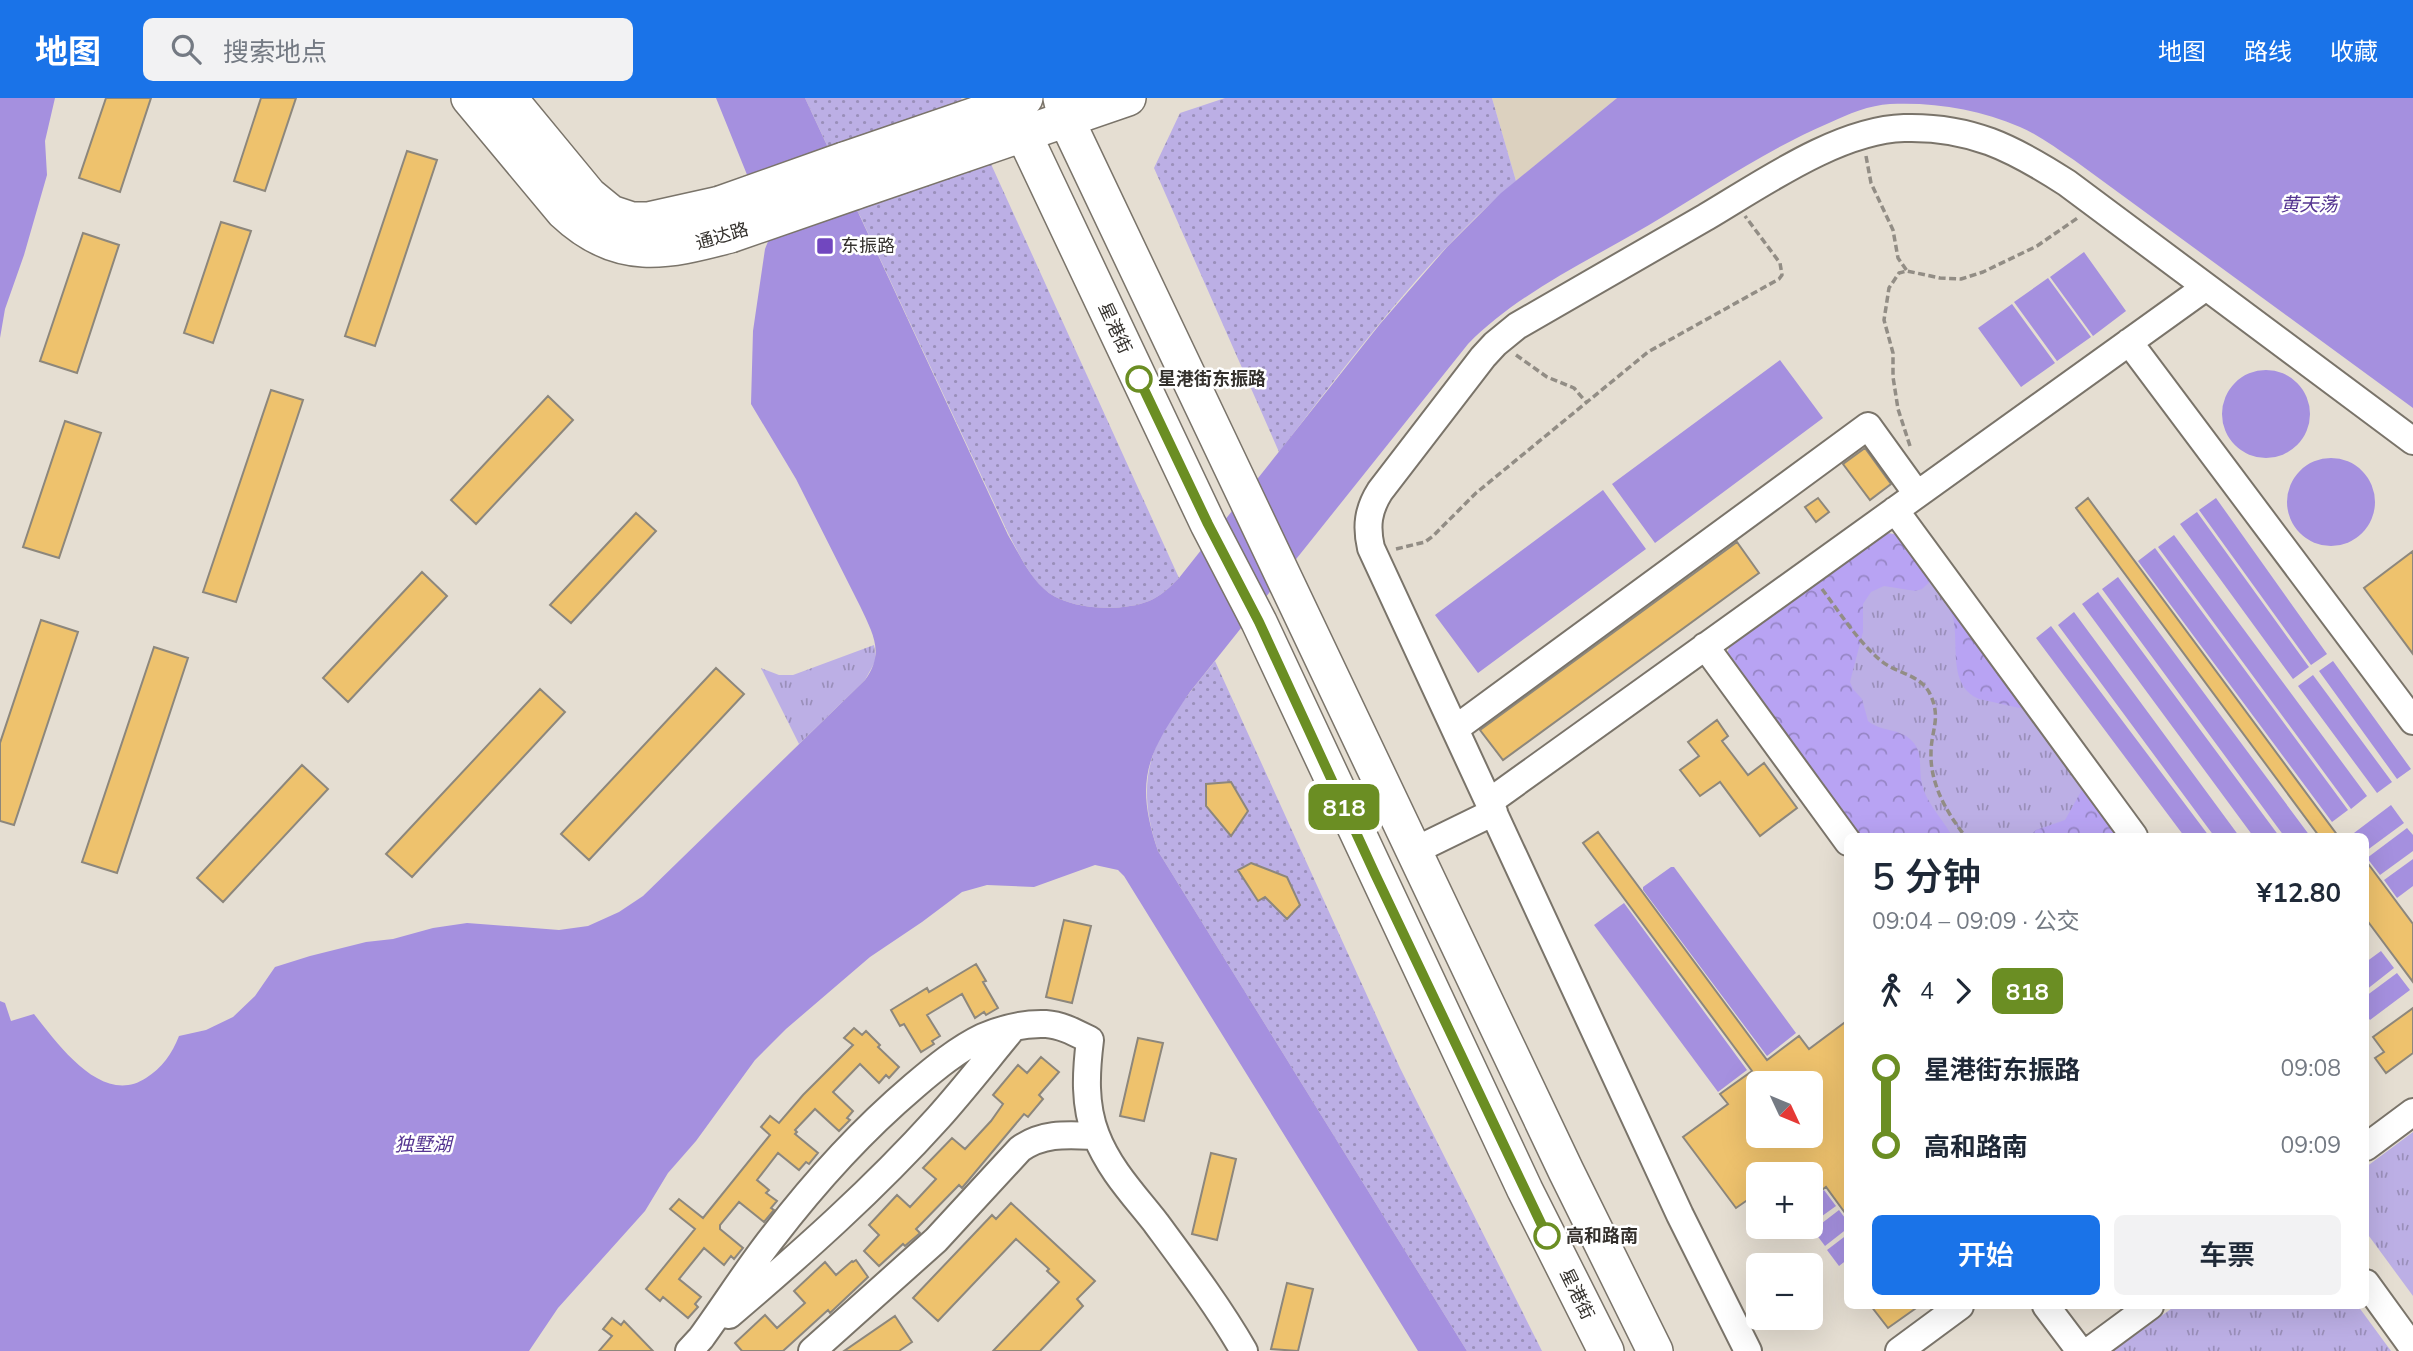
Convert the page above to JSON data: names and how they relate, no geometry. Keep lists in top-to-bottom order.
{
  "streets": {
    "main road": ["通达路", "星港街"]
  },
  "crossings": [
    ["通达路", "星港街"]
  ],
  "water": ["黄天荡", "独墅湖"],
  "places": {
    "transit": ["东振路"],
    "other": ["星港街东振路", "高和路南"]
  },
  "lines": ["bus line 818"],
  "north": "bottom right",
  "page": {
    "header": "地图",
    "search": "搜索地点",
    "nav": ["地图", "路线", "收藏"],
    "on_map": "818",
    "heading": ["5 分钟", "09:04 – 09:09 · 公交", "¥12.80"],
    "legs": ["4", "818"],
    "list": [
      {
        "name": "星港街东振路",
        "value": "09:08"
      },
      {
        "name": "高和路南",
        "value": "09:09"
      }
    ],
    "map_buttons": ["+", "−"],
    "buttons": ["开始", "车票"]
  }
}
